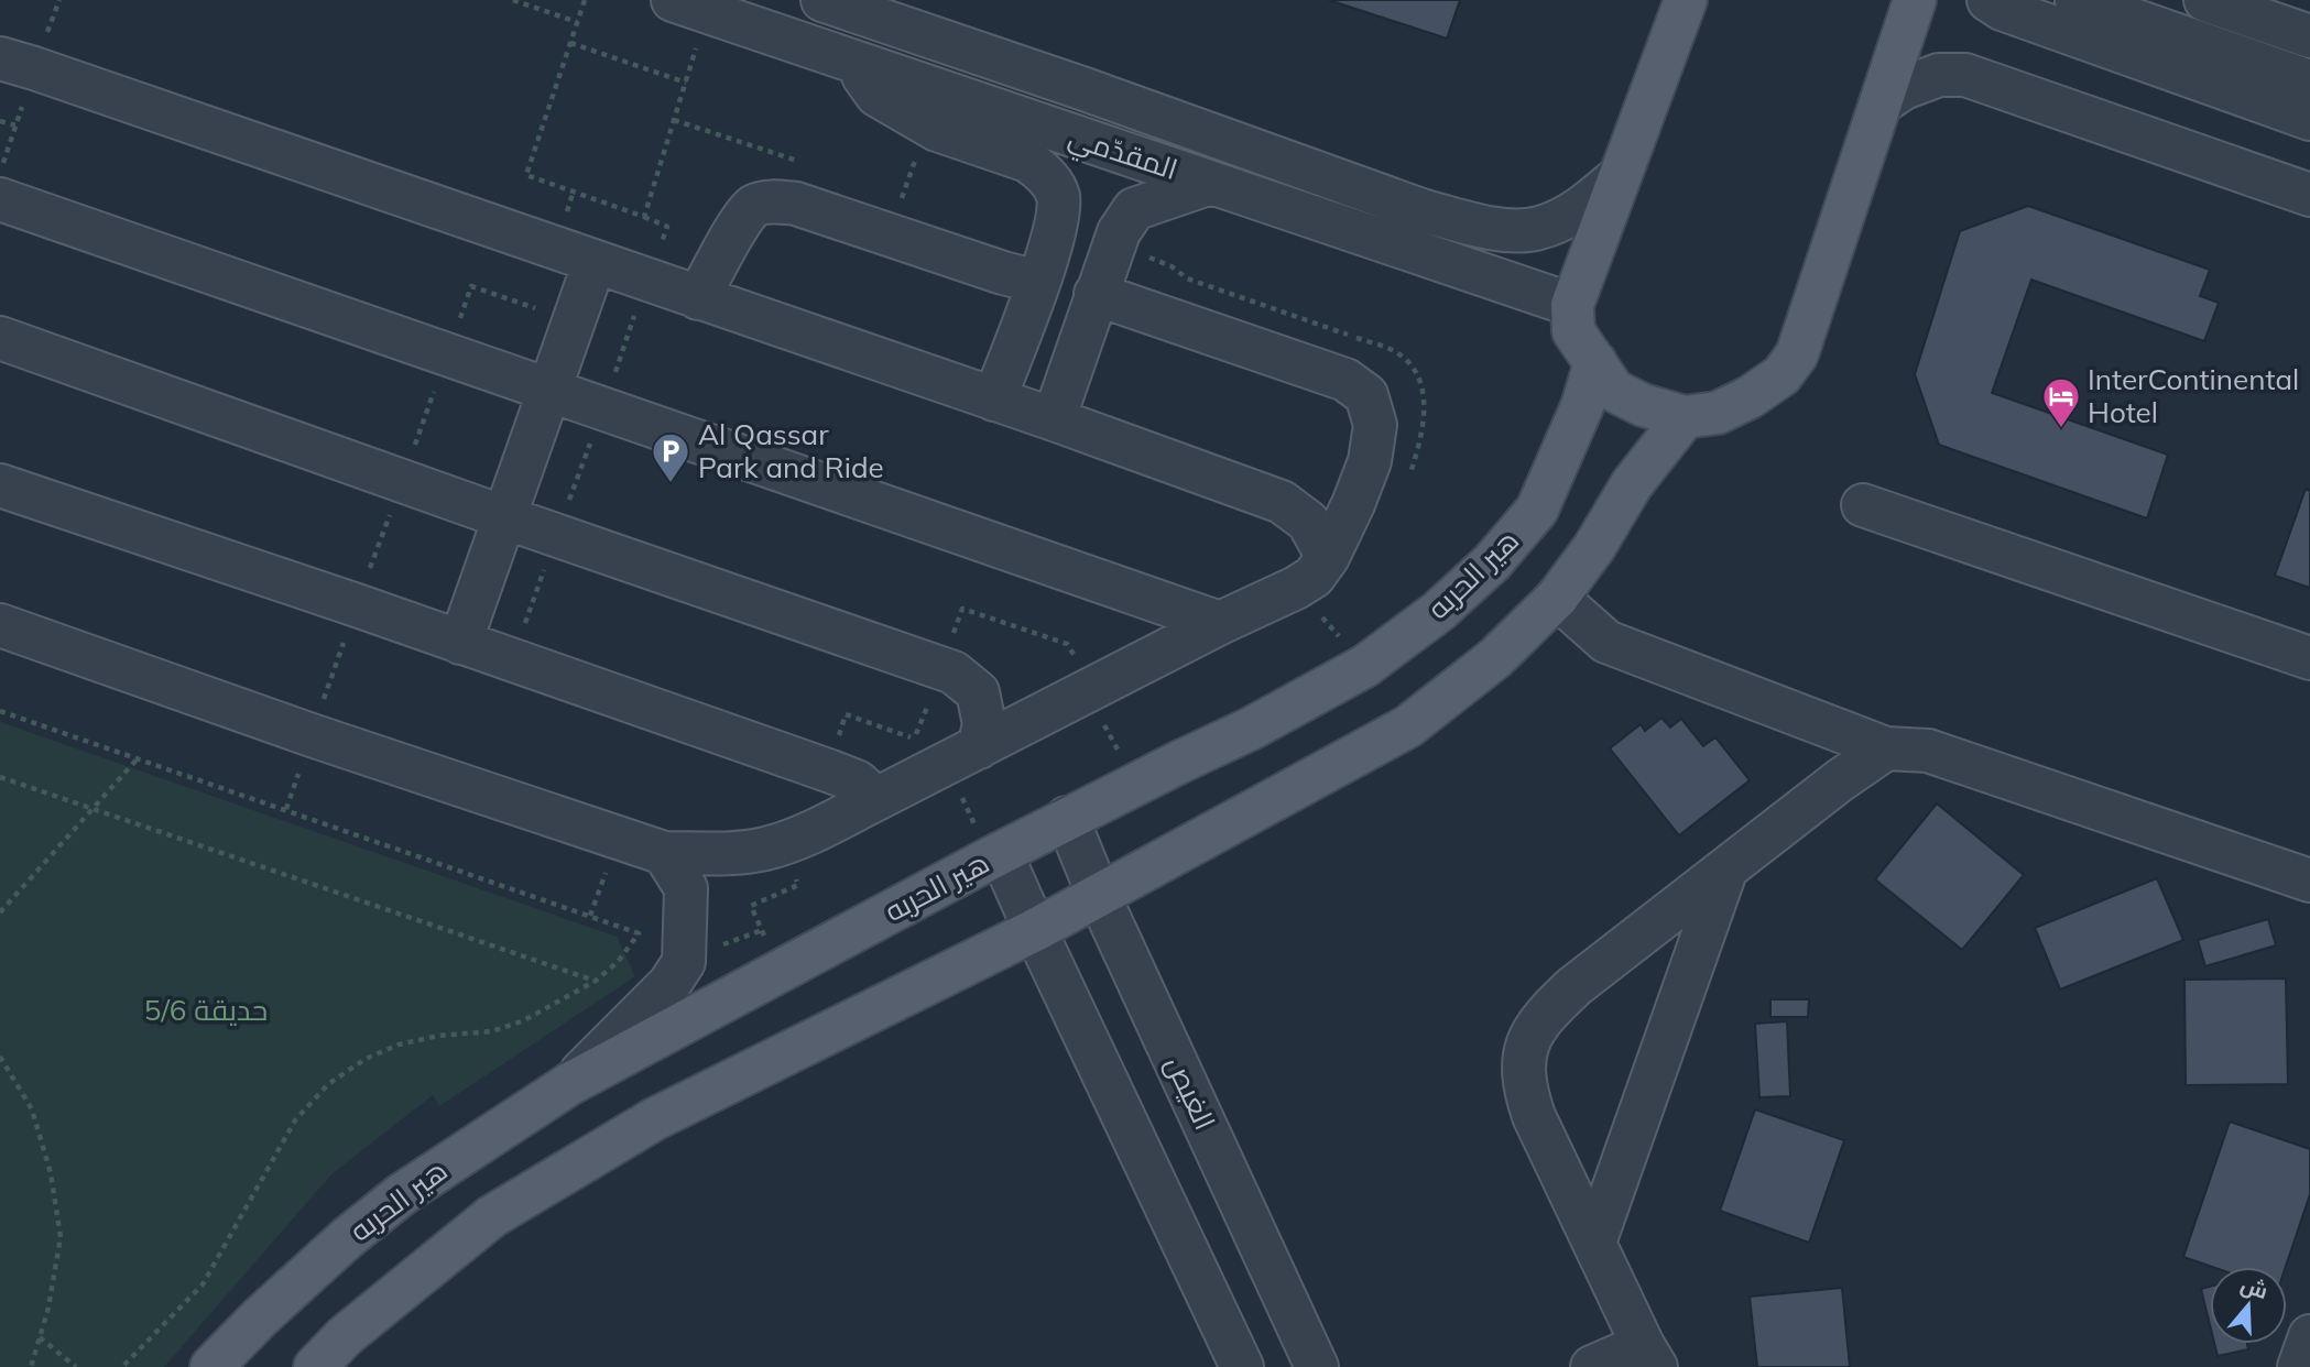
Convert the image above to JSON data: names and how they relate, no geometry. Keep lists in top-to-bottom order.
{
  "streets": {
    "main road": ["هير الحربه"],
    "street": ["المقدّمي", "الغيص"]
  },
  "crossings": [
    ["هير الحربه", "الغيص"]
  ],
  "parks": ["حديقة 5/6"],
  "places": {
    "hotel": ["InterContinental Hotel"],
    "parking": ["Al Qassar Park and Ride"]
  },
  "north": "top"
}
